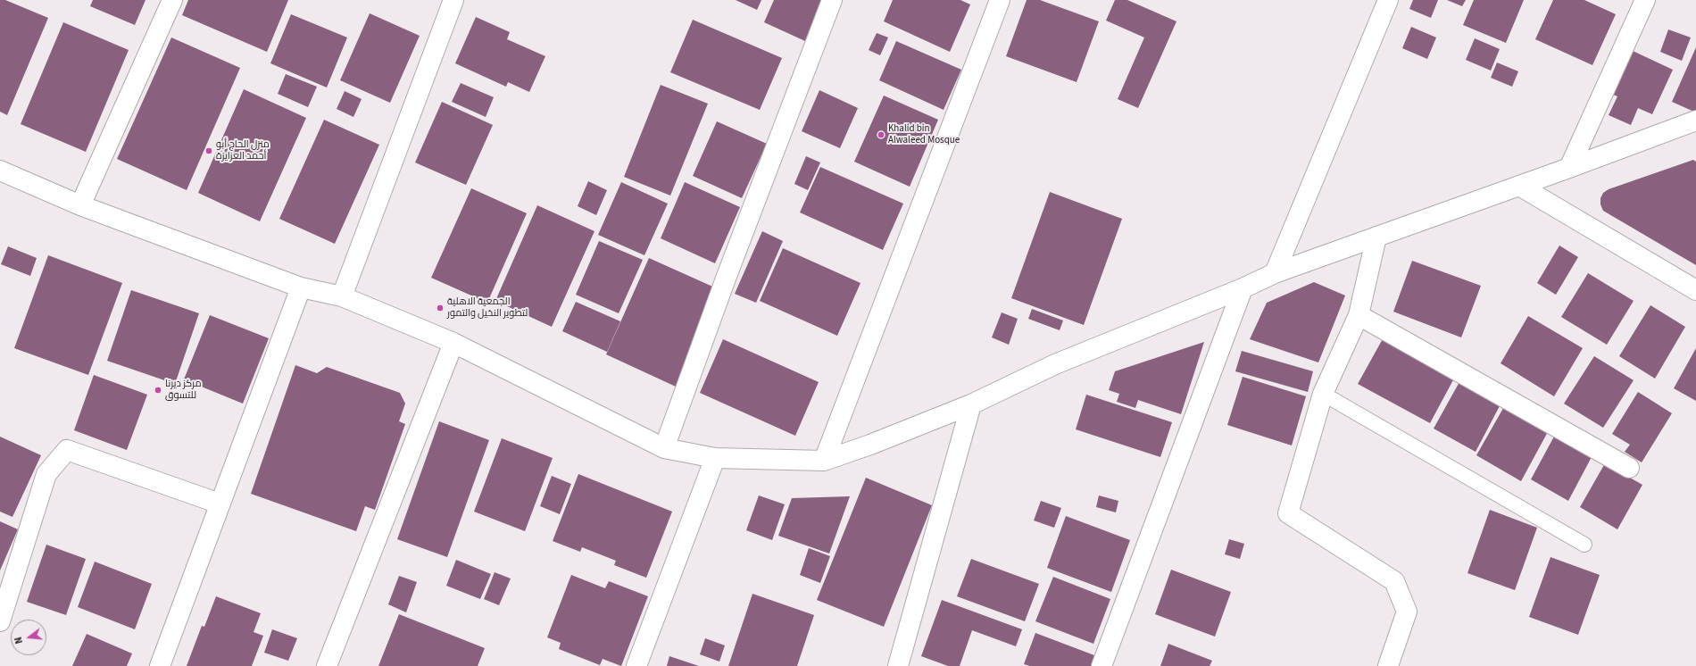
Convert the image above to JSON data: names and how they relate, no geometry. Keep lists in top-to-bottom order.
{
  "places": [
    "Khalid bin Alwaleed Mosque",
    "منزل الحاج أبو أحمد العزايزة",
    "الجمعية الاهلية لتطوير النخيل والتمور",
    "مركز ديرنا للتسوق"
  ],
  "north": "left"
}
